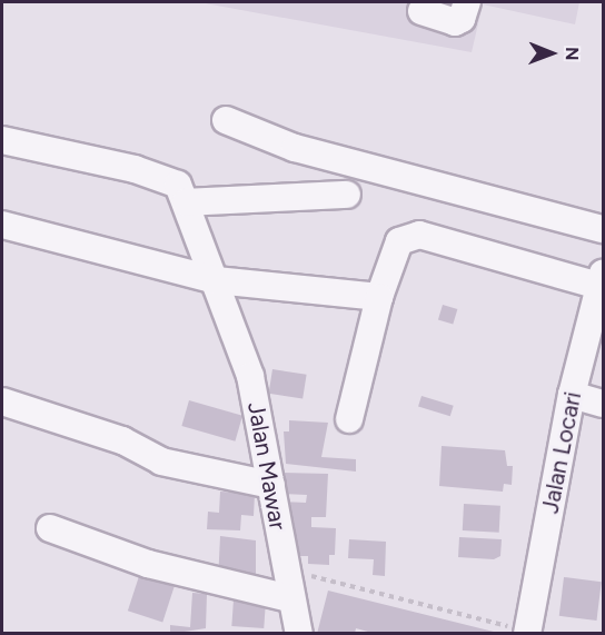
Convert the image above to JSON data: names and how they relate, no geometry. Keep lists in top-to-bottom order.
{
  "streets": {
    "street": ["Jalan Locari", "Jalan Mawar"]
  },
  "north": "right"
}
